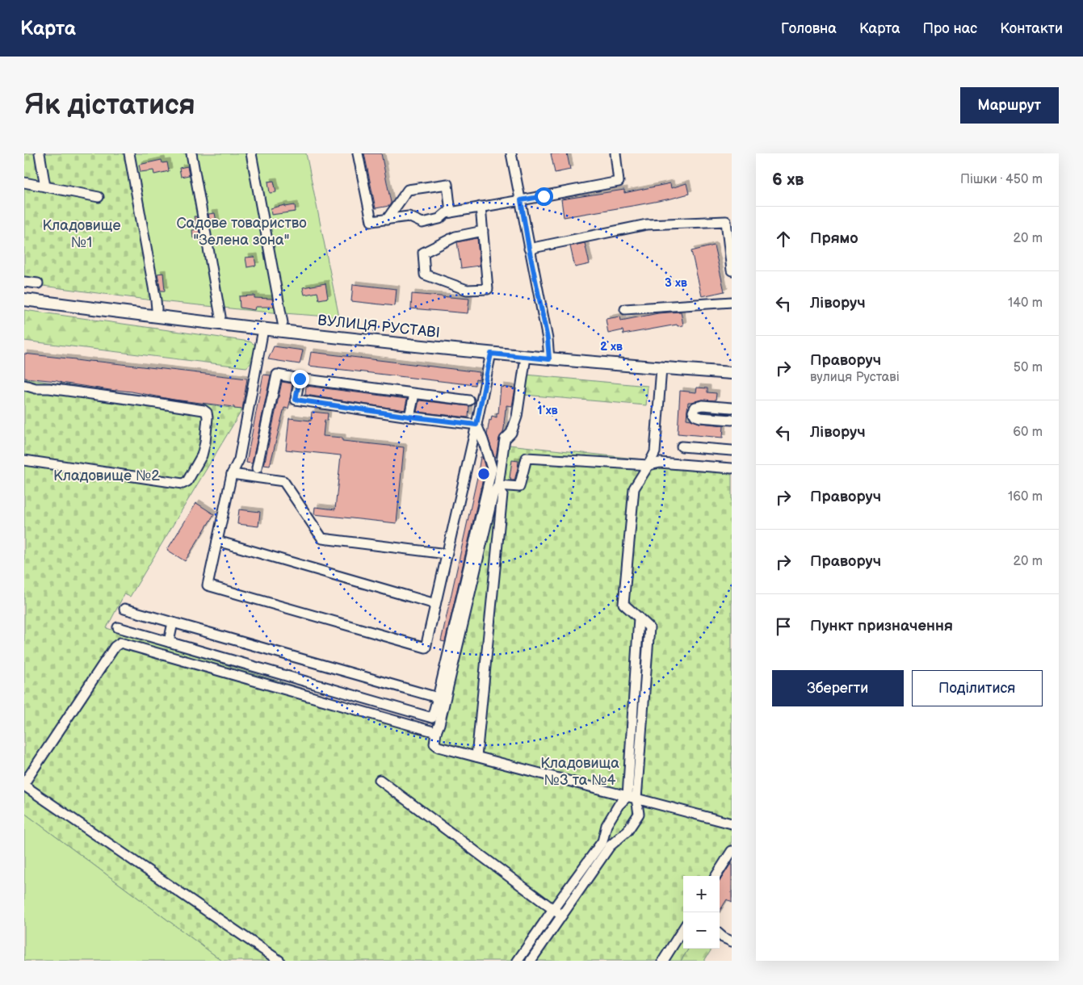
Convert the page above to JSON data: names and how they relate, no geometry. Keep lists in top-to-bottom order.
{
  "streets": {
    "main road": ["ВУЛИЦЯ РУСТАВІ"]
  },
  "parks": [
    "Садове товариство \"Зелена зона\"",
    "Кладовище №1",
    "Кладовище №2",
    "Кладовища №3 та №4"
  ],
  "page": {
    "header": "Карта",
    "nav": [
      "Головна",
      "Карта",
      "Про нас",
      "Контакти"
    ],
    "buttons": [
      "Маршрут",
      ["Зберегти", "Поділитися"]
    ],
    "title": "Як дістатися",
    "heading": ["6 хв", "Пішки · 450 m"],
    "list": [
      ["Прямо", "20 m"],
      ["Ліворуч", "140 m"],
      ["Праворуч", "вулиця Руставі", "50 m"],
      ["Ліворуч", "60 m"],
      ["Праворуч", "160 m"],
      ["Праворуч", "20 m"],
      "Пункт призначення"
    ],
    "map_buttons": ["+", "−"]
  },
  "rings": ["3 хв", "2 хв", "1 хв"]
}
